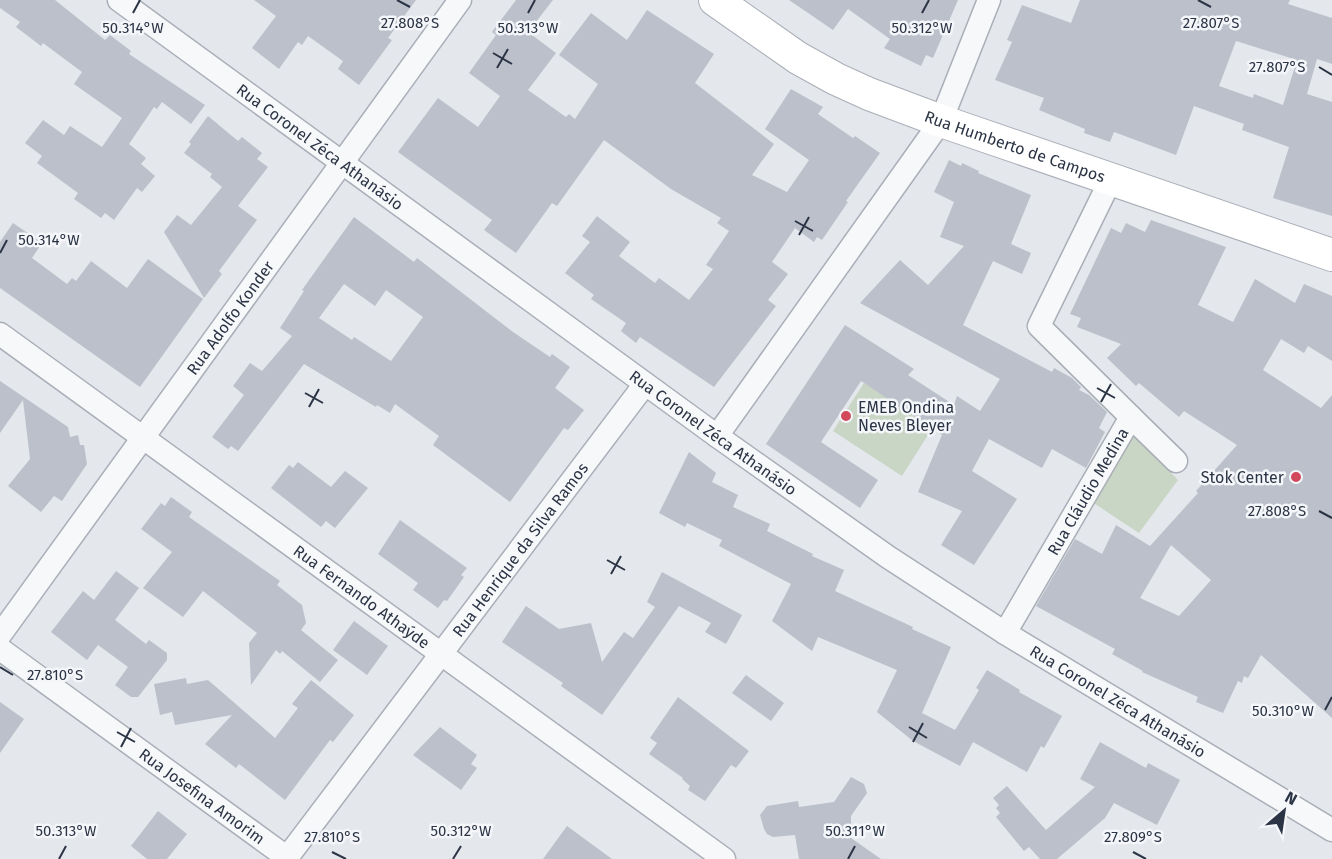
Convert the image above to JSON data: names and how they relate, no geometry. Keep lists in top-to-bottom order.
{
  "streets": {
    "main road": ["Rua Humberto de Campos"],
    "street": [
      "Rua Coronel Zéca Athanásio",
      "Rua Adolfo Konder",
      "Rua Cláudio Medina",
      "Rua Henrique da Silva Ramos",
      "Rua Fernando Athaýde",
      "Rua Josefina Amorim"
    ]
  },
  "crossings": [
    ["Rua Humberto de Campos", "Rua Cláudio Medina"],
    ["Rua Coronel Zéca Athanásio", "Rua Adolfo Konder"],
    ["Rua Coronel Zéca Athanásio", "Rua Cláudio Medina"],
    ["Rua Coronel Zéca Athanásio", "Rua Henrique da Silva Ramos"],
    ["Rua Adolfo Konder", "Rua Fernando Athaýde"],
    ["Rua Henrique da Silva Ramos", "Rua Fernando Athaýde"],
    ["Rua Henrique da Silva Ramos", "Rua Josefina Amorim"]
  ],
  "places": ["EMEB Ondina Neves Bleyer", "Stok Center"],
  "north": "top right",
  "coordinates": [
    "27.808°S",
    "27.807°S",
    "50.314°W",
    "50.313°W",
    "50.312°W",
    "27.810°S",
    "50.310°W",
    "50.311°W",
    "27.809°S"
  ]
}
